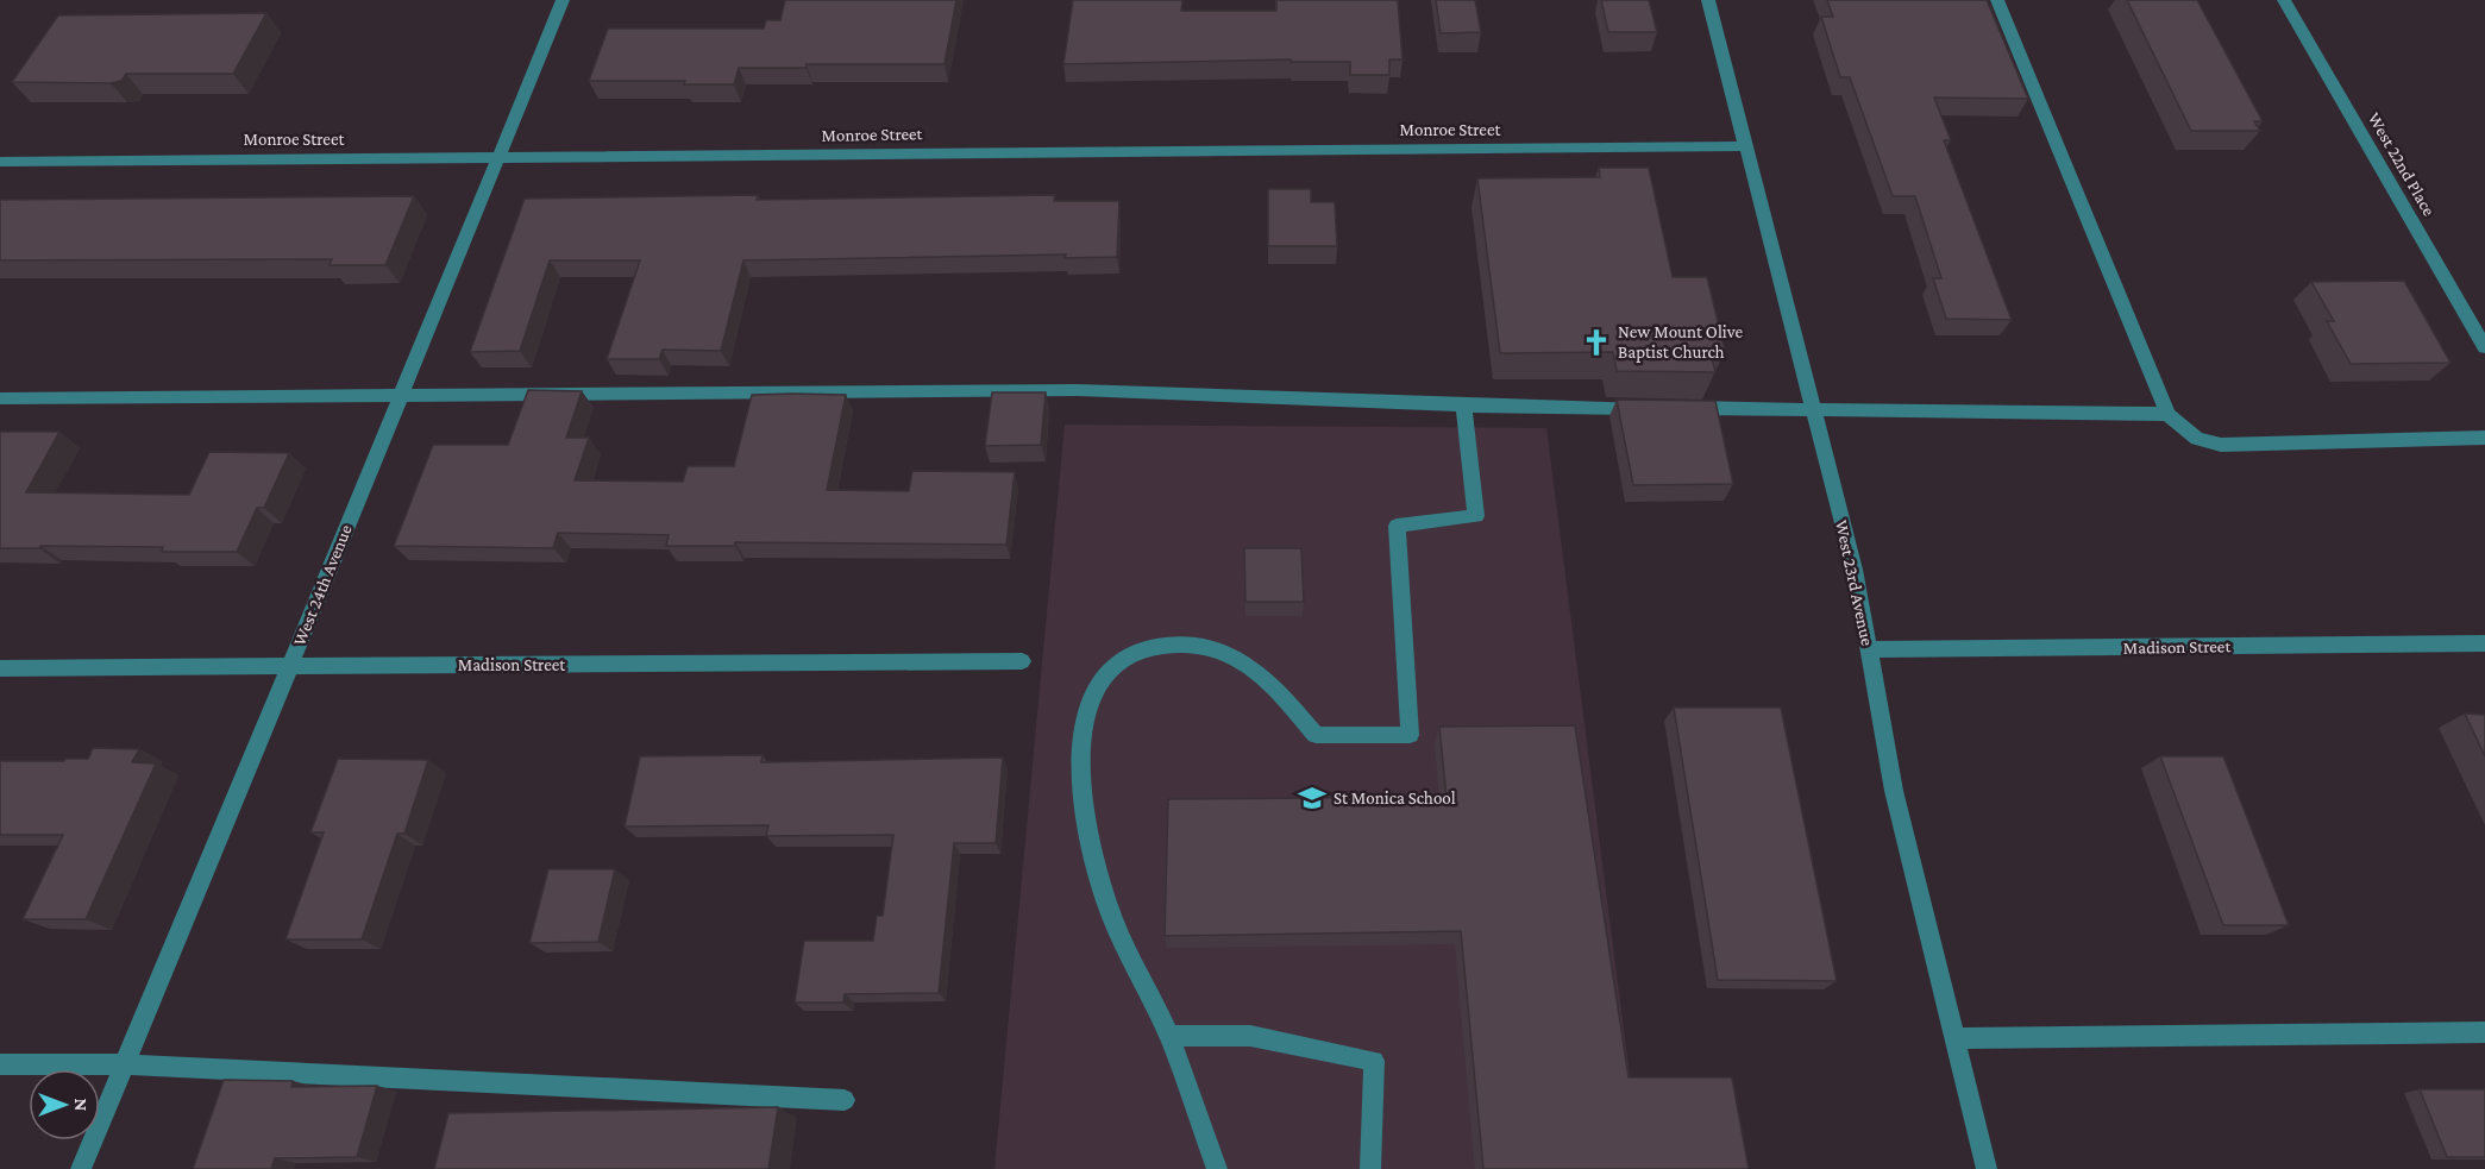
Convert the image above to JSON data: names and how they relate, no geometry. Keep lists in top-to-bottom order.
{
  "streets": {
    "street": [
      "Monroe Street",
      "West 22nd Place",
      "West 23rd Avenue",
      "West 24th Avenue",
      "Madison Street"
    ]
  },
  "crossings": [
    ["Monroe Street", "West 23rd Avenue"],
    ["Monroe Street", "West 24th Avenue"],
    ["West 23rd Avenue", "Madison Street"],
    ["West 24th Avenue", "Madison Street"]
  ],
  "places": {
    "church": ["New Mount Olive Baptist Church"],
    "school or university": ["St Monica School"]
  },
  "north": "right"
}
